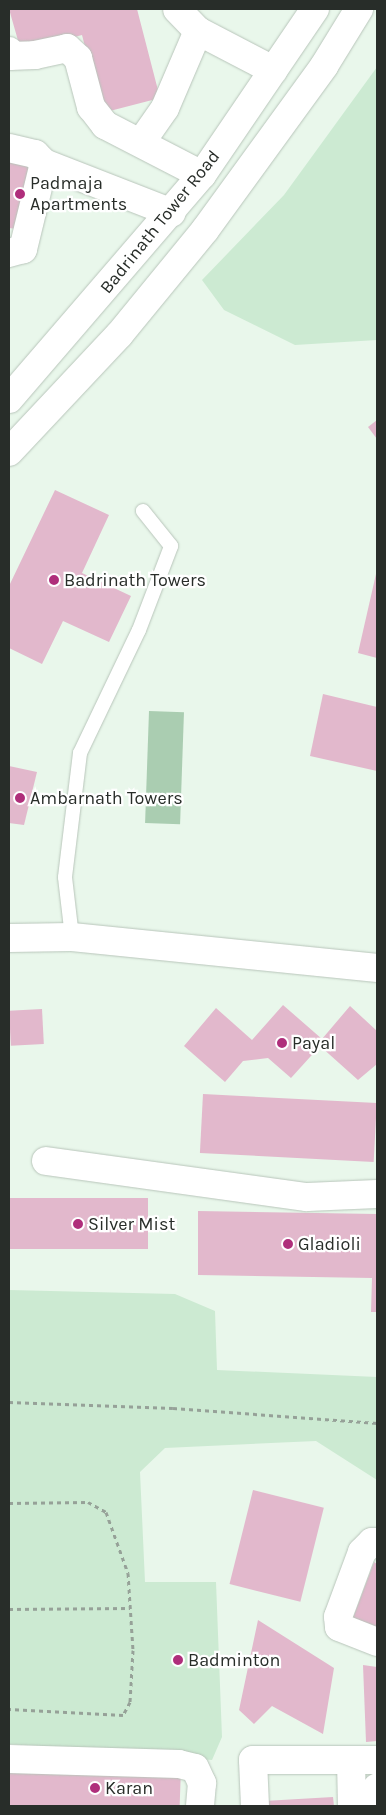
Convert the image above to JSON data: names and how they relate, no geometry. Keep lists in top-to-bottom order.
{
  "streets": {
    "street": ["Badrinath Tower Road"]
  },
  "places": [
    "Padmaja Apartments",
    "Badrinath Towers",
    "Ambarnath Towers",
    "Payal",
    "Silver Mist",
    "Gladioli",
    "Badminton",
    "Karan"
  ]
}
